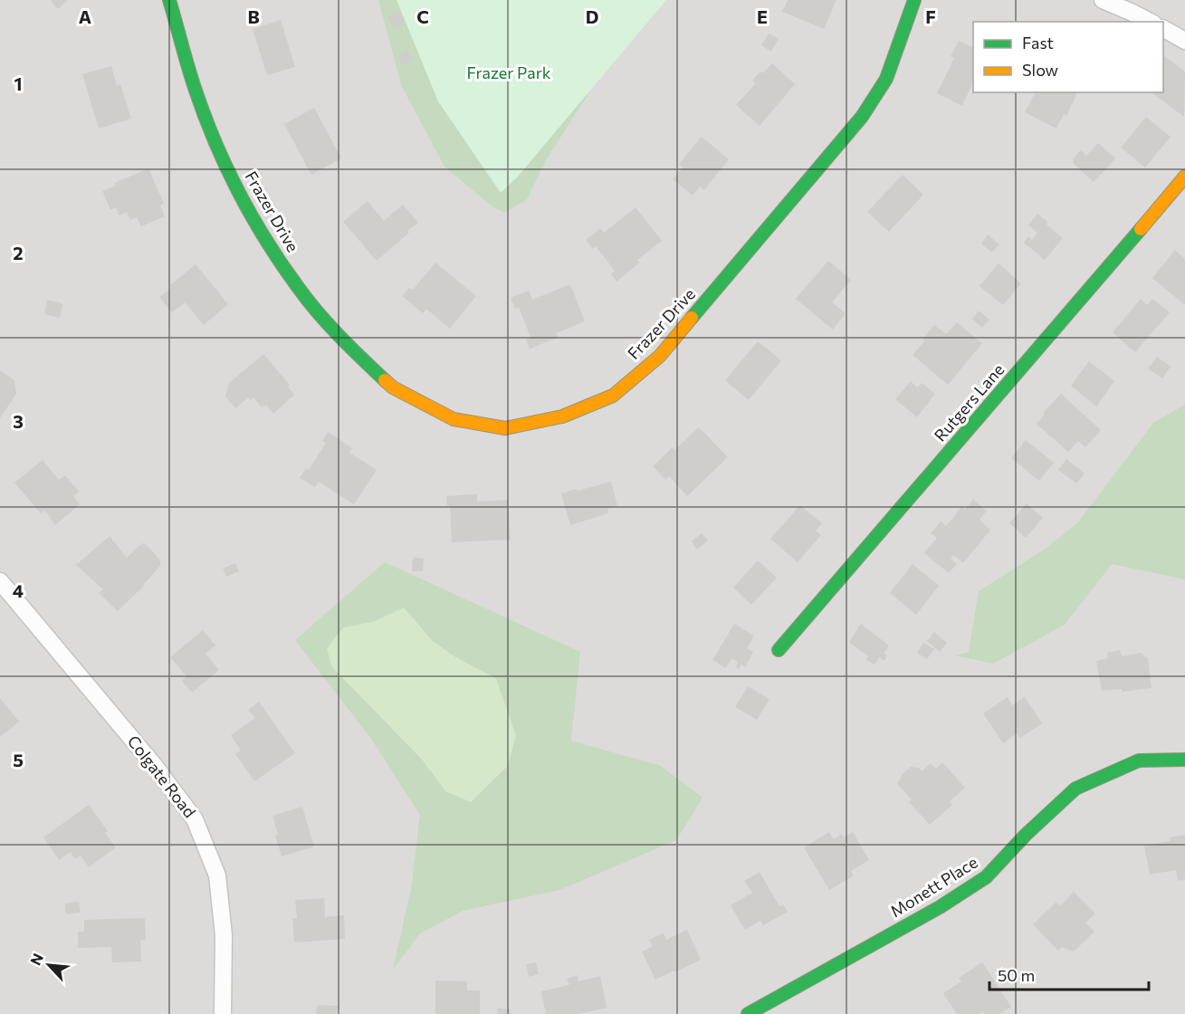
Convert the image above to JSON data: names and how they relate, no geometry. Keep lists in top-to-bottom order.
{
  "streets": {
    "street": [
      "Frazer Drive",
      "Rutgers Lane",
      "Colgate Road",
      "Monett Place"
    ]
  },
  "parks": ["Frazer Park"],
  "legend": ["Fast", "Slow"],
  "scale_bar": "50 m",
  "north": "top left",
  "grid": {
    "columns": [
      "A",
      "B",
      "C",
      "D",
      "E",
      "F"
    ],
    "rows": [
      "1",
      "2",
      "3",
      "4",
      "5"
    ]
  }
}
